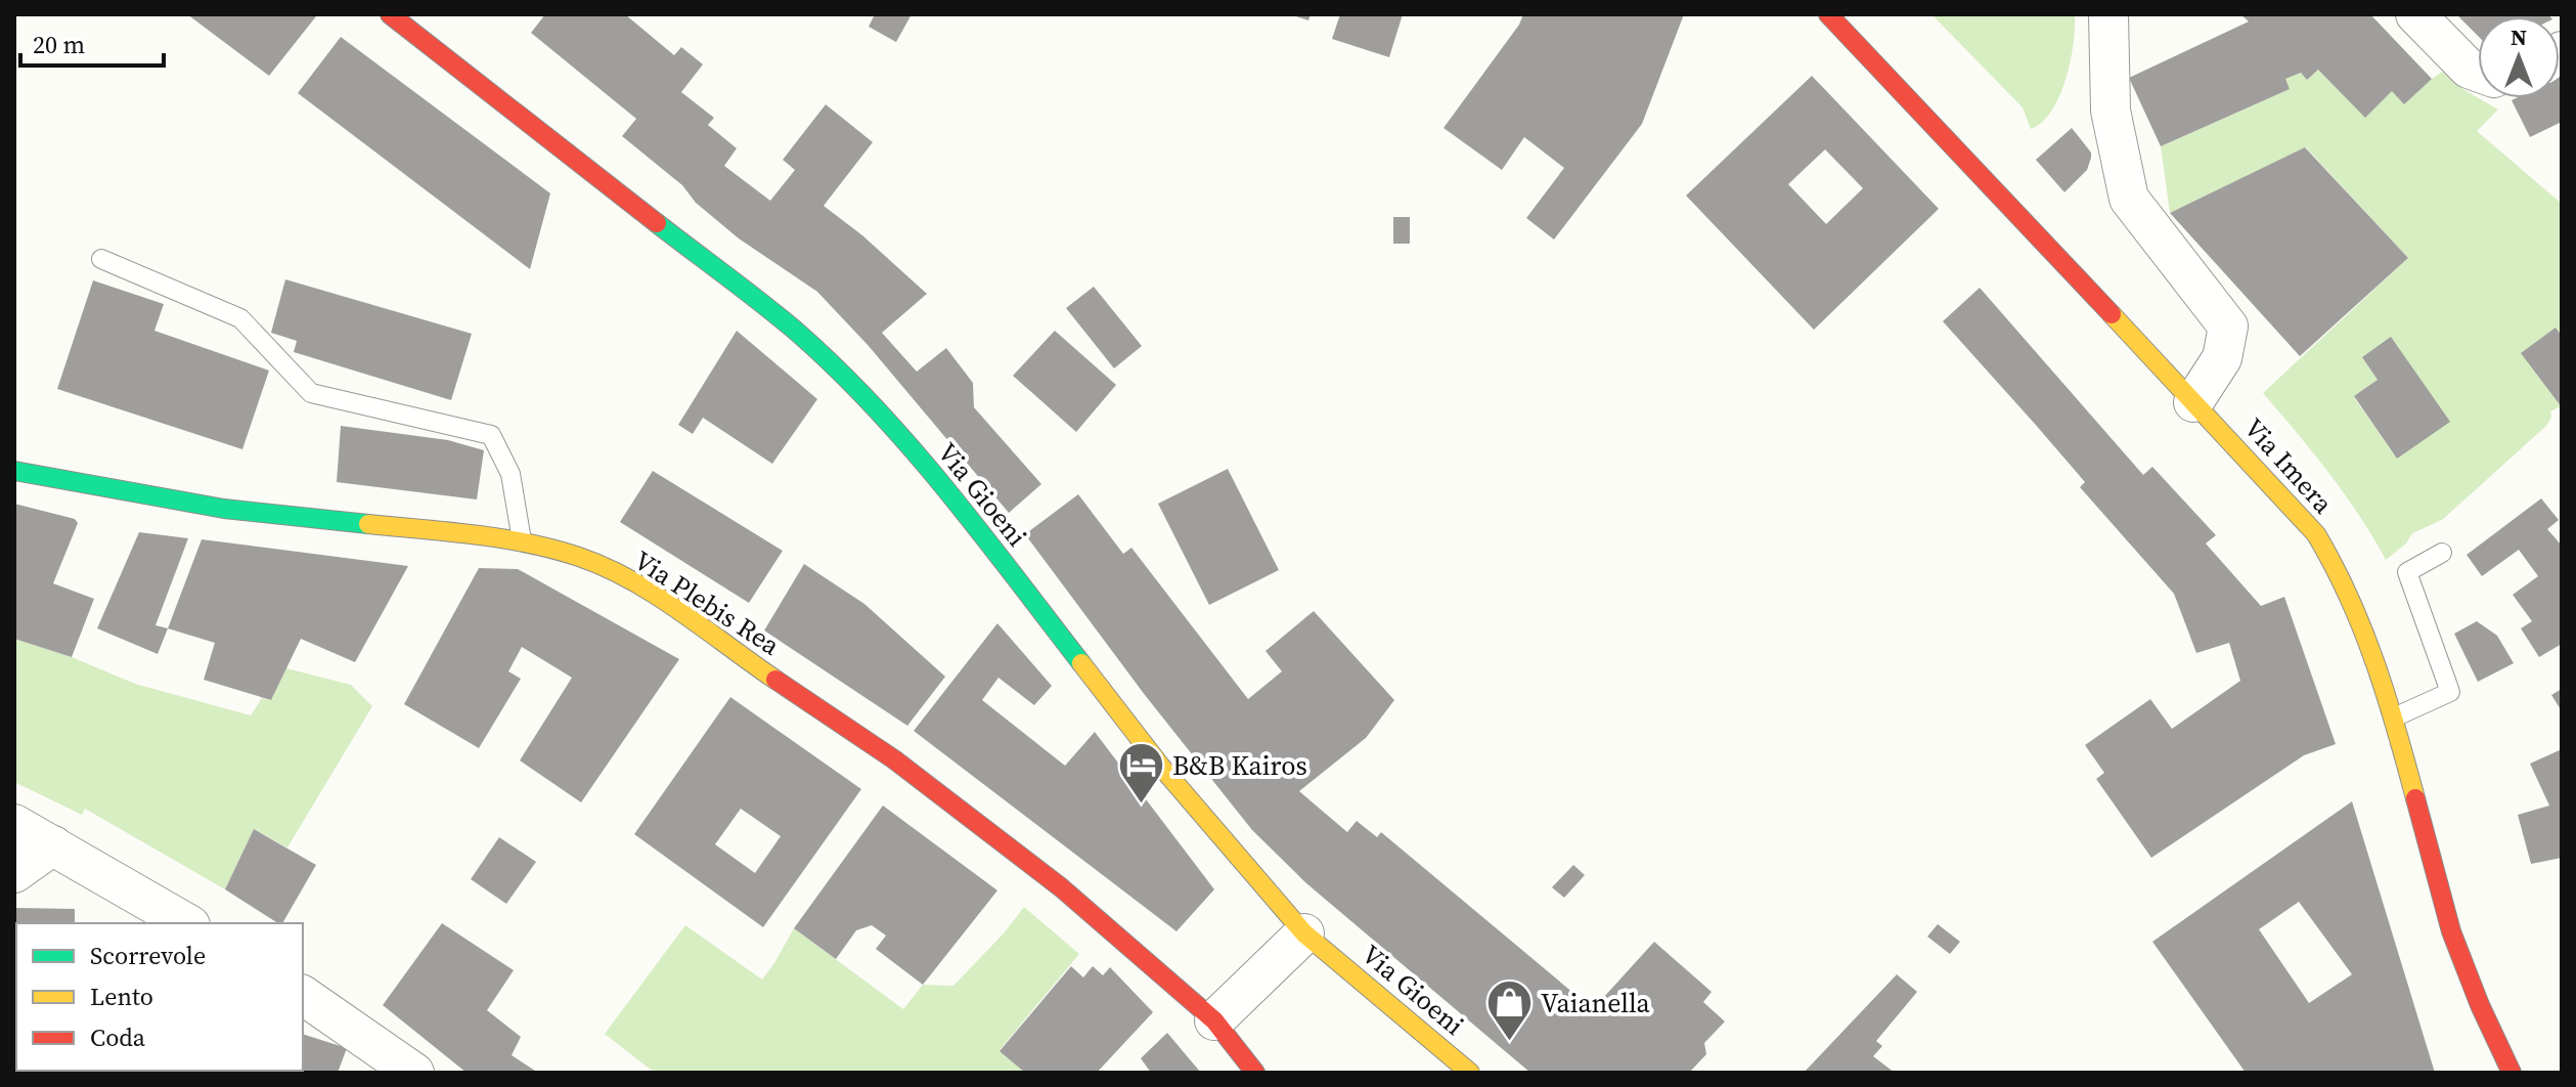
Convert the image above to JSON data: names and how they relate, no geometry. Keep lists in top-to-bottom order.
{
  "streets": {
    "street": ["Via Imera", "Via Gioeni", "Via Plebis Rea"]
  },
  "places": {
    "hotel": ["B&B Kairos"],
    "shop": ["Vaianella"]
  },
  "legend": ["Scorrevole", "Lento", "Coda"],
  "scale_bar": "20 m",
  "north": "top"
}
